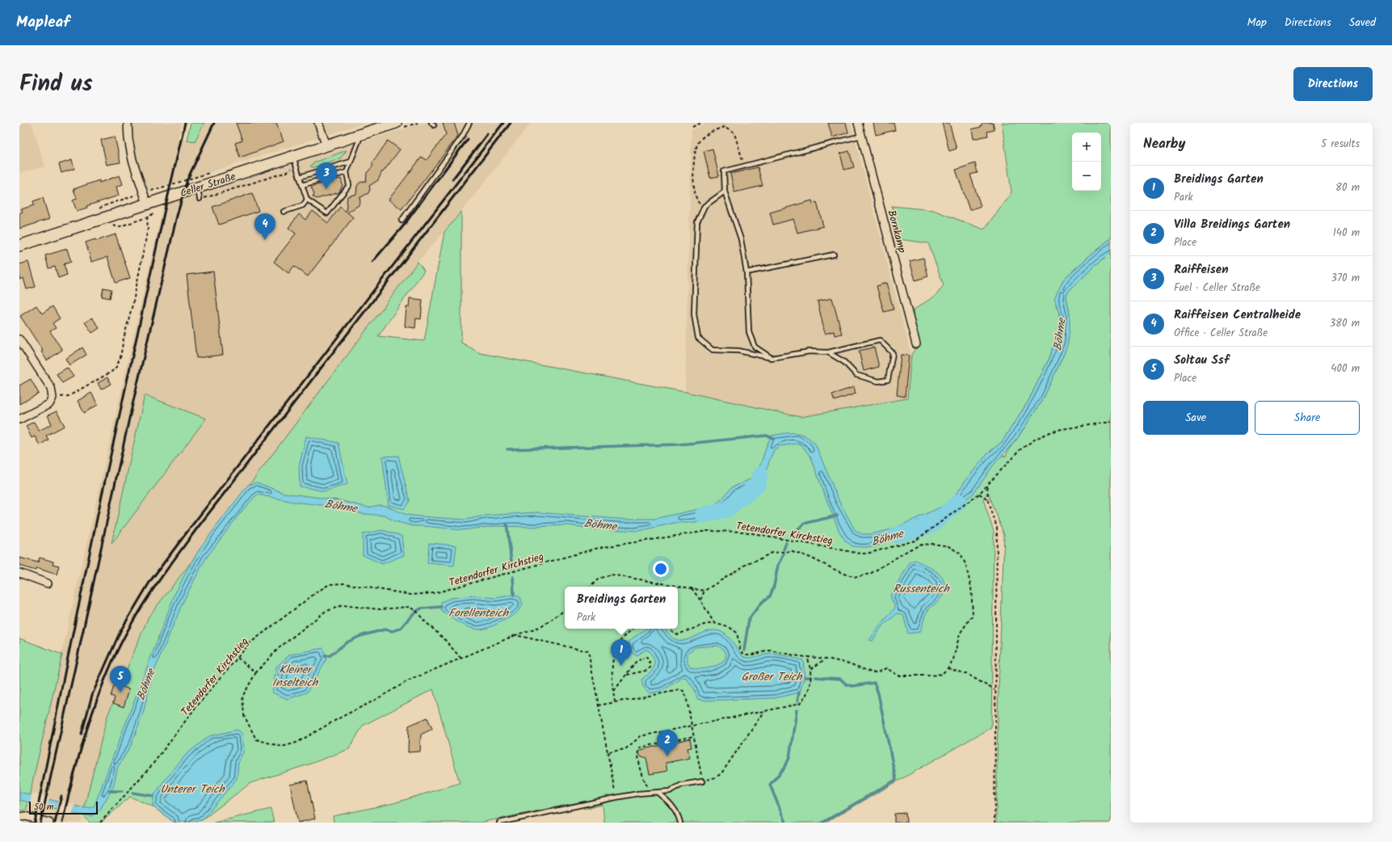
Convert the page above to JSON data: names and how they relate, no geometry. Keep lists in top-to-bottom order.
{
  "streets": {
    "main road": ["Celler Straße"],
    "street": ["Bornkamp"],
    "path": ["Tetendorfer Kirchstieg"]
  },
  "water": [
    "Böhme",
    "Russenteich",
    "Forellenteich",
    "Kleiner Inselteich",
    "Großer Teich",
    "Unterer Teich"
  ],
  "scale_bar": "50 m",
  "page": {
    "header": "Mapleaf",
    "nav": ["Map", "Directions", "Saved"],
    "title": "Find us",
    "buttons": [
      "Directions",
      ["Save", "Share"]
    ],
    "heading": ["Nearby", "5 results"],
    "map_buttons": ["+", "−"],
    "pins": [
      "3",
      "4",
      "1",
      "5",
      "2"
    ],
    "list": [
      {
        "mark": "1",
        "name": "Breidings Garten",
        "note": "Park",
        "value": "80 m"
      },
      {
        "mark": "2",
        "name": "Villa Breidings Garten",
        "note": "Place",
        "value": "140 m"
      },
      {
        "mark": "3",
        "name": "Raiffeisen",
        "note": "Fuel · Celler Straße",
        "value": "370 m"
      },
      {
        "mark": "4",
        "name": "Raiffeisen Centralheide",
        "note": "Office · Celler Straße",
        "value": "380 m"
      },
      {
        "mark": "5",
        "name": "Soltau Ssf",
        "note": "Place",
        "value": "400 m"
      }
    ],
    "popup": ["Breidings Garten", "Park"],
    "scale": "50 m"
  }
}
